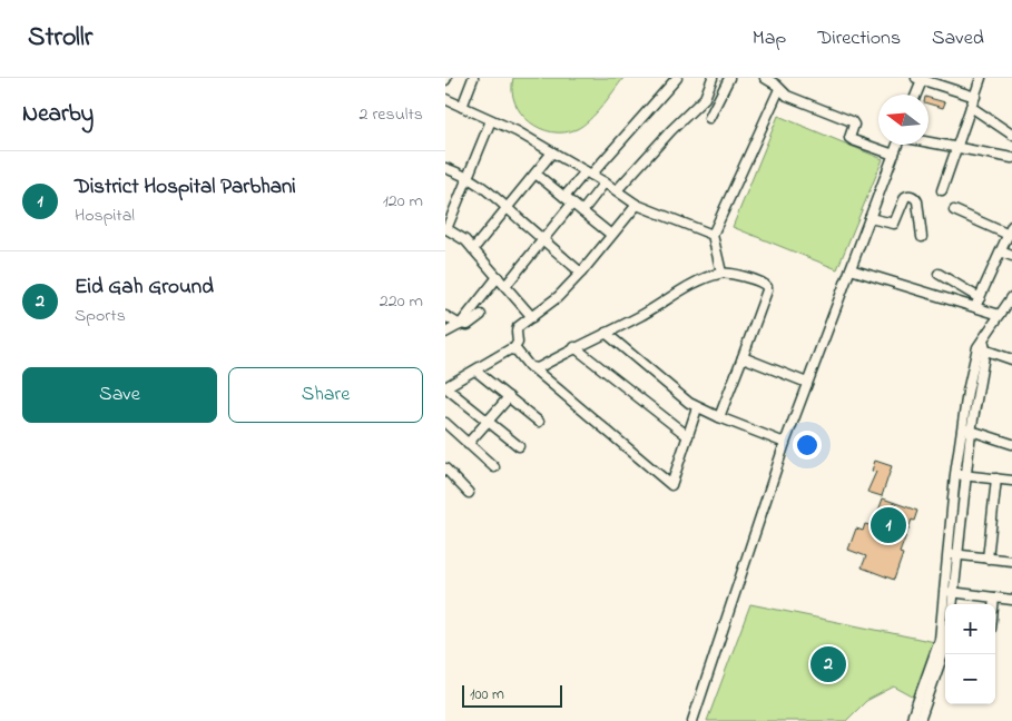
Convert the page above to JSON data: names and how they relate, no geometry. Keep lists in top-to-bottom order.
{
  "scale_bar": "100 m",
  "north": "left",
  "page": {
    "header": "Strollr",
    "nav": ["Map", "Directions", "Saved"],
    "heading": ["Nearby", "2 results"],
    "list": [
      {
        "mark": "1",
        "name": "District Hospital Parbhani",
        "note": "Hospital",
        "value": "120 m"
      },
      {
        "mark": "2",
        "name": "Eid Gah Ground",
        "note": "Sports",
        "value": "220 m"
      }
    ],
    "buttons": ["Save", "Share"],
    "pins": ["1", "2"],
    "map_buttons": ["+", "−"],
    "scale": "100 m"
  }
}
